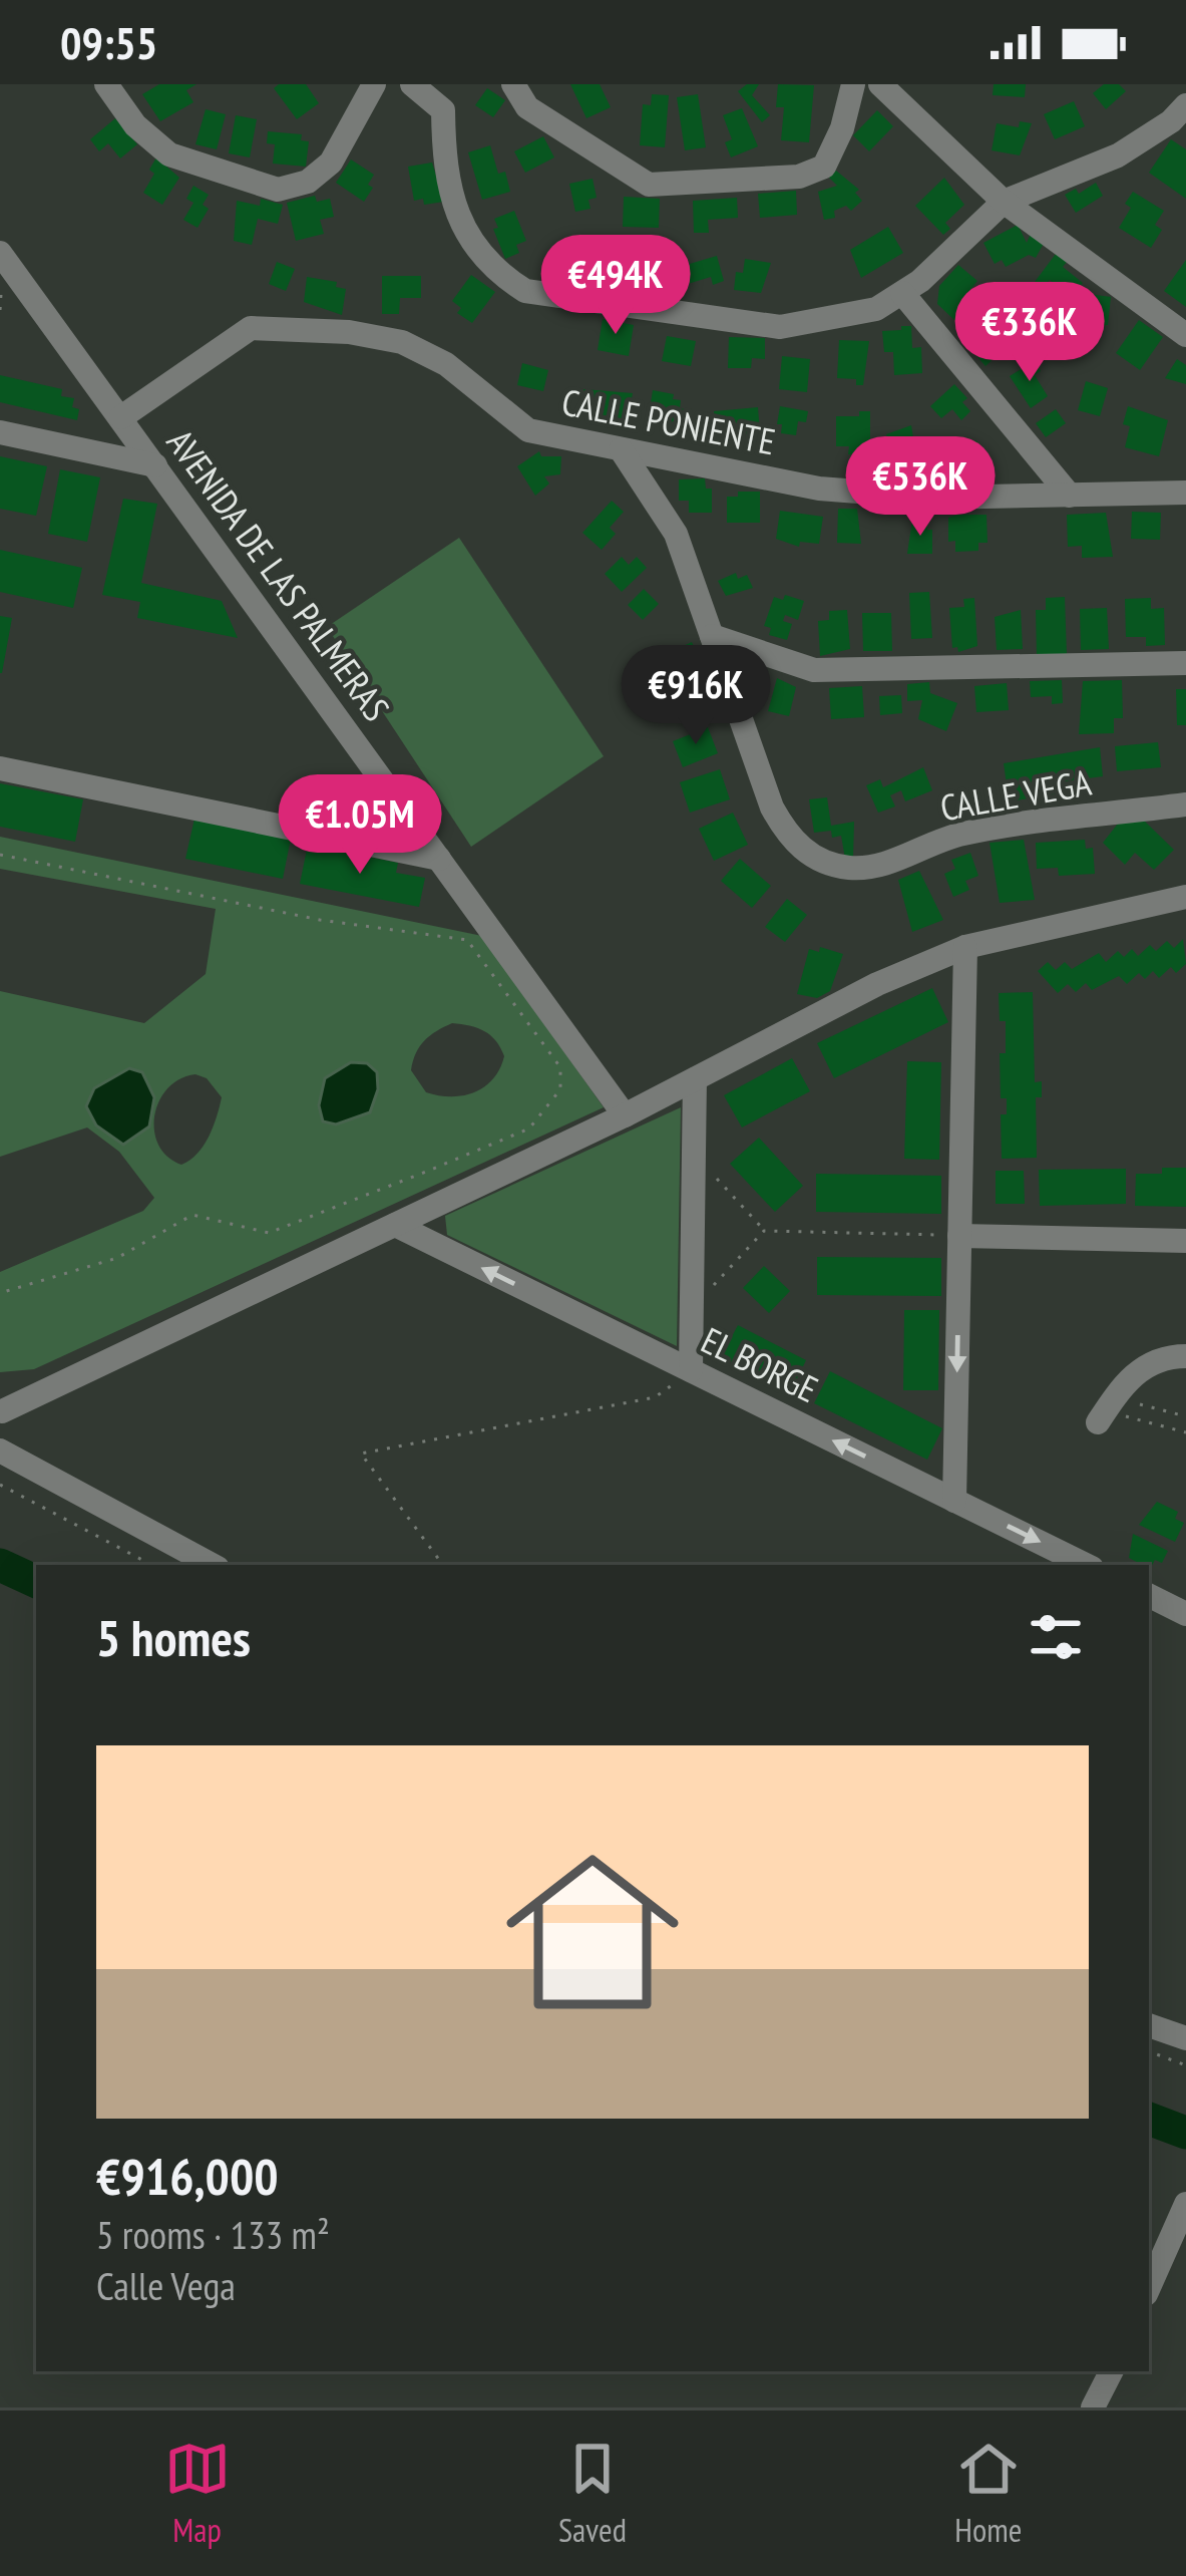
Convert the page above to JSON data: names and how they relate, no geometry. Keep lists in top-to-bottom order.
{
  "streets": {
    "street": [
      "CALLE PONIENTE",
      "AVENIDA DE LAS PALMERAS",
      "CALLE VEGA",
      "EL BORGE"
    ]
  },
  "crossings": [
    ["CALLE PONIENTE", "AVENIDA DE LAS PALMERAS"],
    ["CALLE PONIENTE", "CALLE VEGA"]
  ],
  "page": {
    "status": "09:55",
    "price": [
      "€494K",
      "€336K",
      "€536K",
      "€916K",
      "€1.05M"
    ],
    "heading": "5 homes",
    "list": [
      {
        "name": "€916,000",
        "note": "5 rooms · 133 m² · Calle Vega"
      }
    ],
    "tabs": ["Map", "Saved", "Home"]
  }
}
